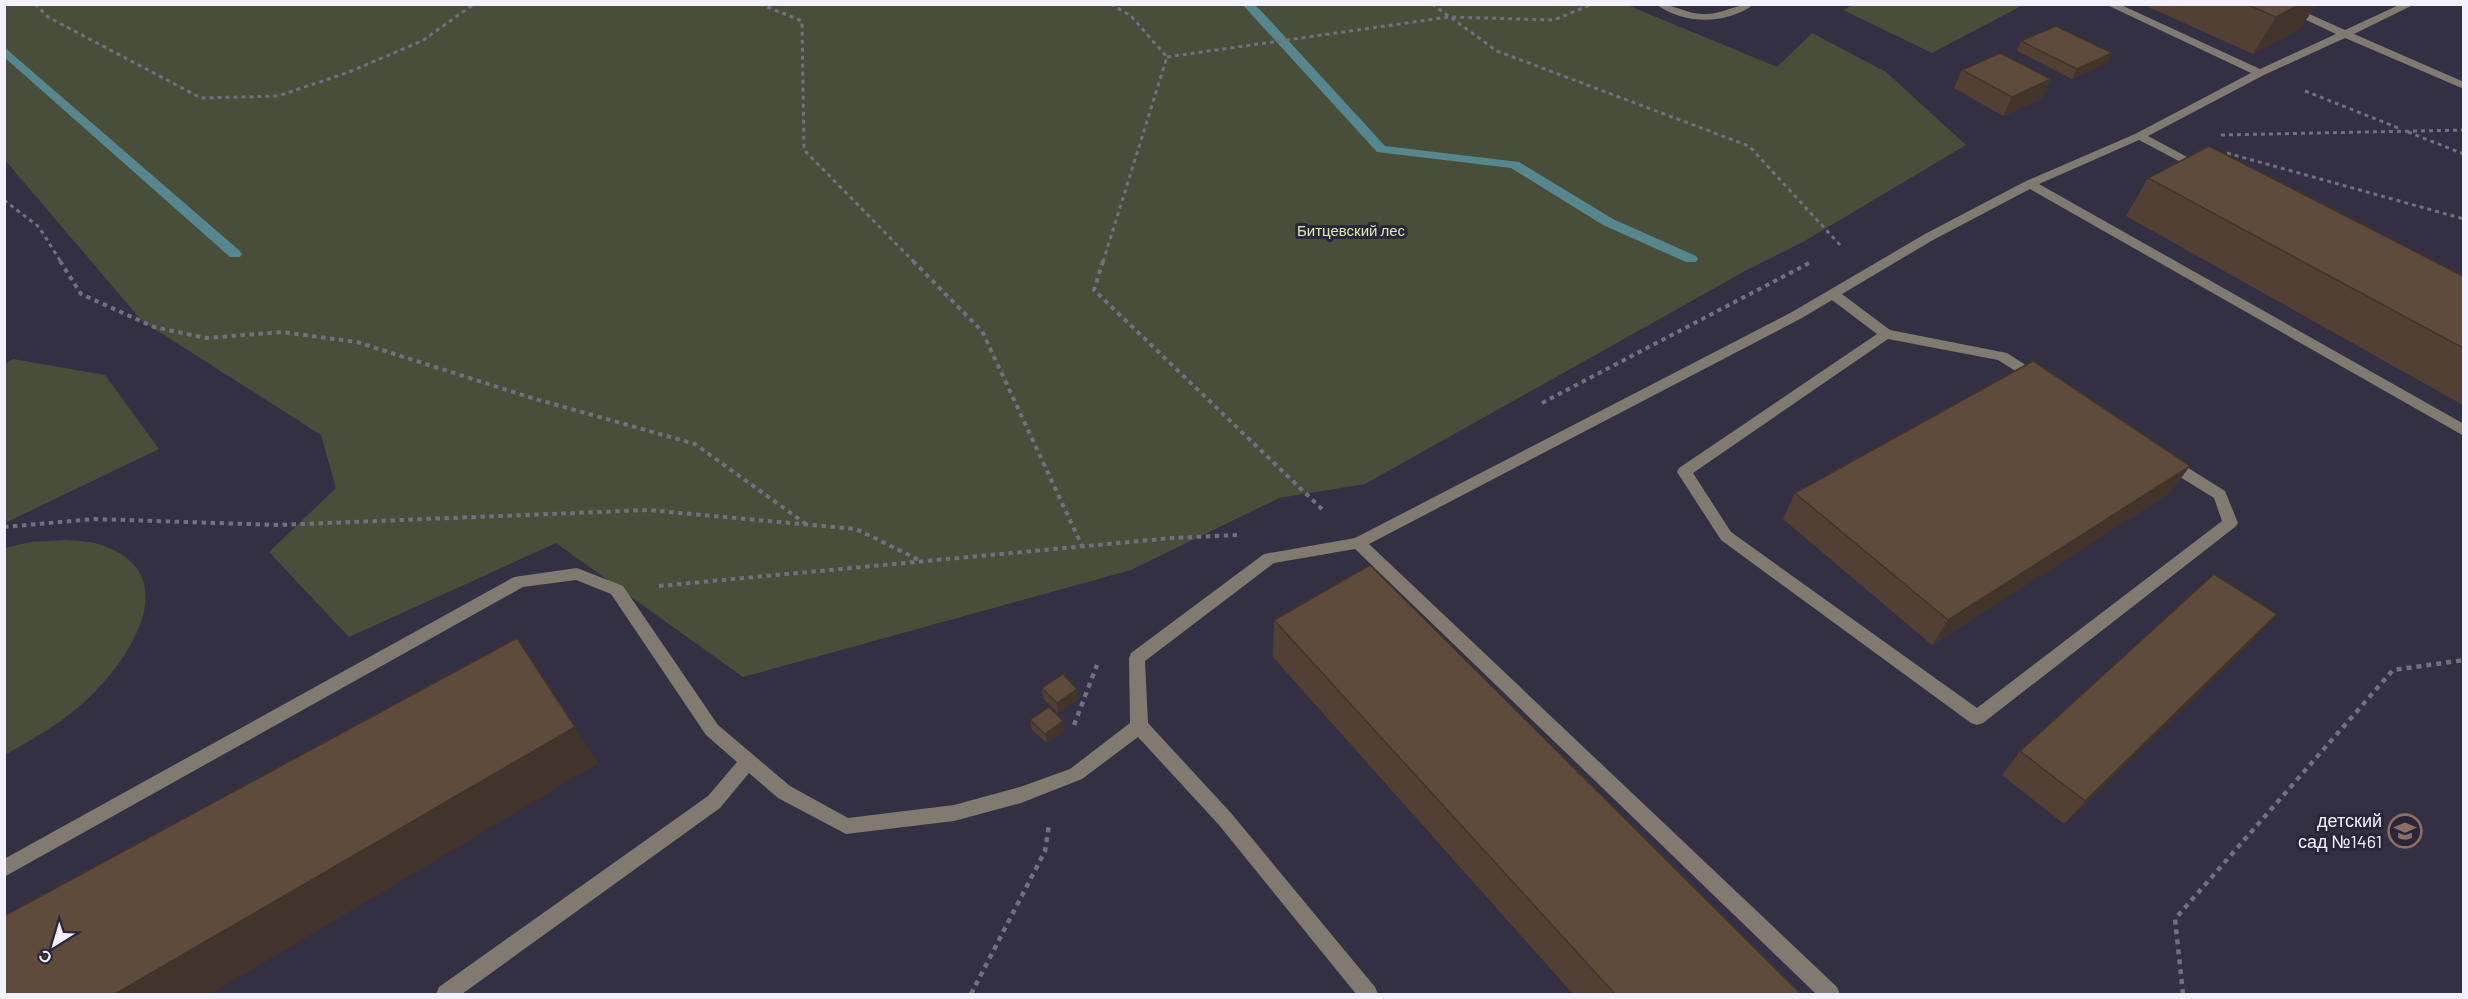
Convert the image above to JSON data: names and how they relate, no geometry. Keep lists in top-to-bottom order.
{
  "parks": ["Битцевский лес"],
  "places": {
    "school or university": ["детский сад №1461"]
  },
  "north": "bottom left"
}
